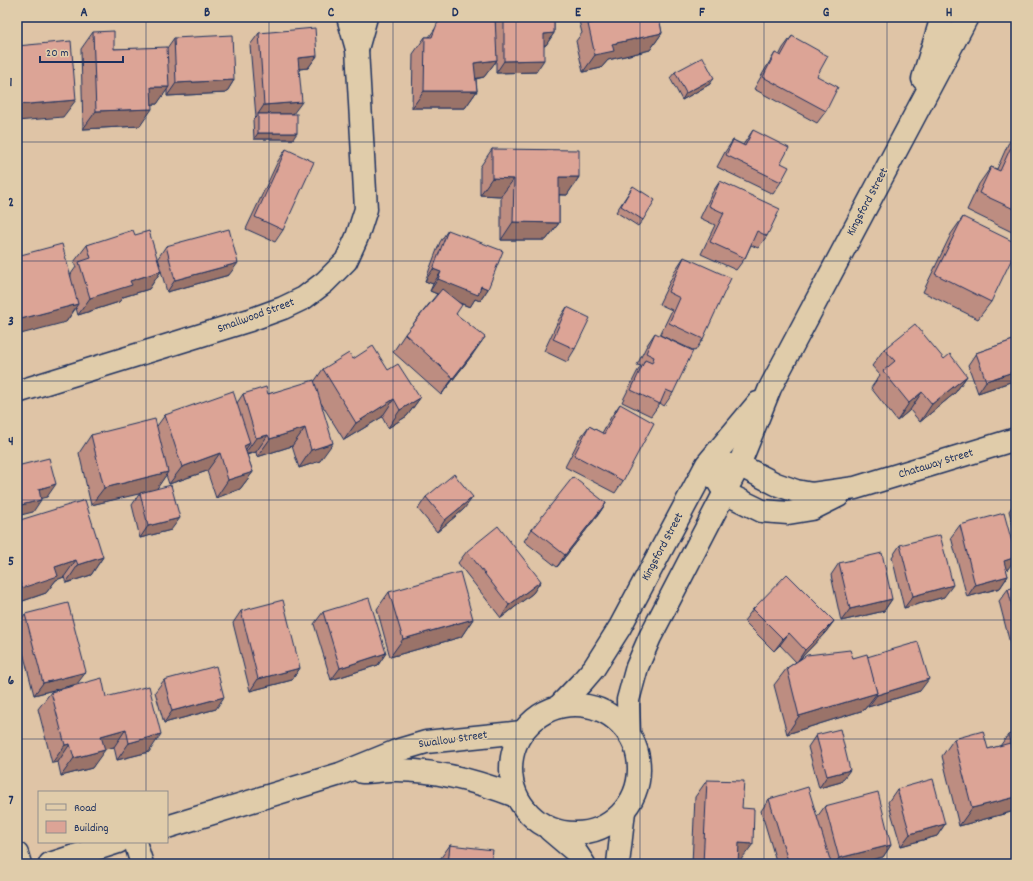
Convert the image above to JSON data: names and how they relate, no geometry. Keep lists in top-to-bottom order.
{
  "streets": {
    "street": [
      "Kingsford Street",
      "Smallwood Street",
      "Chataway Street",
      "Swallow Street"
    ]
  },
  "crossings": [
    ["Kingsford Street", "Chataway Street"],
    ["Kingsford Street", "Swallow Street"]
  ],
  "legend": ["Road", "Building"],
  "scale_bar": "20 m",
  "grid": {
    "columns": [
      "A",
      "B",
      "C",
      "D",
      "E",
      "F",
      "G",
      "H"
    ],
    "rows": [
      "1",
      "2",
      "3",
      "4",
      "5",
      "6",
      "7"
    ]
  }
}
